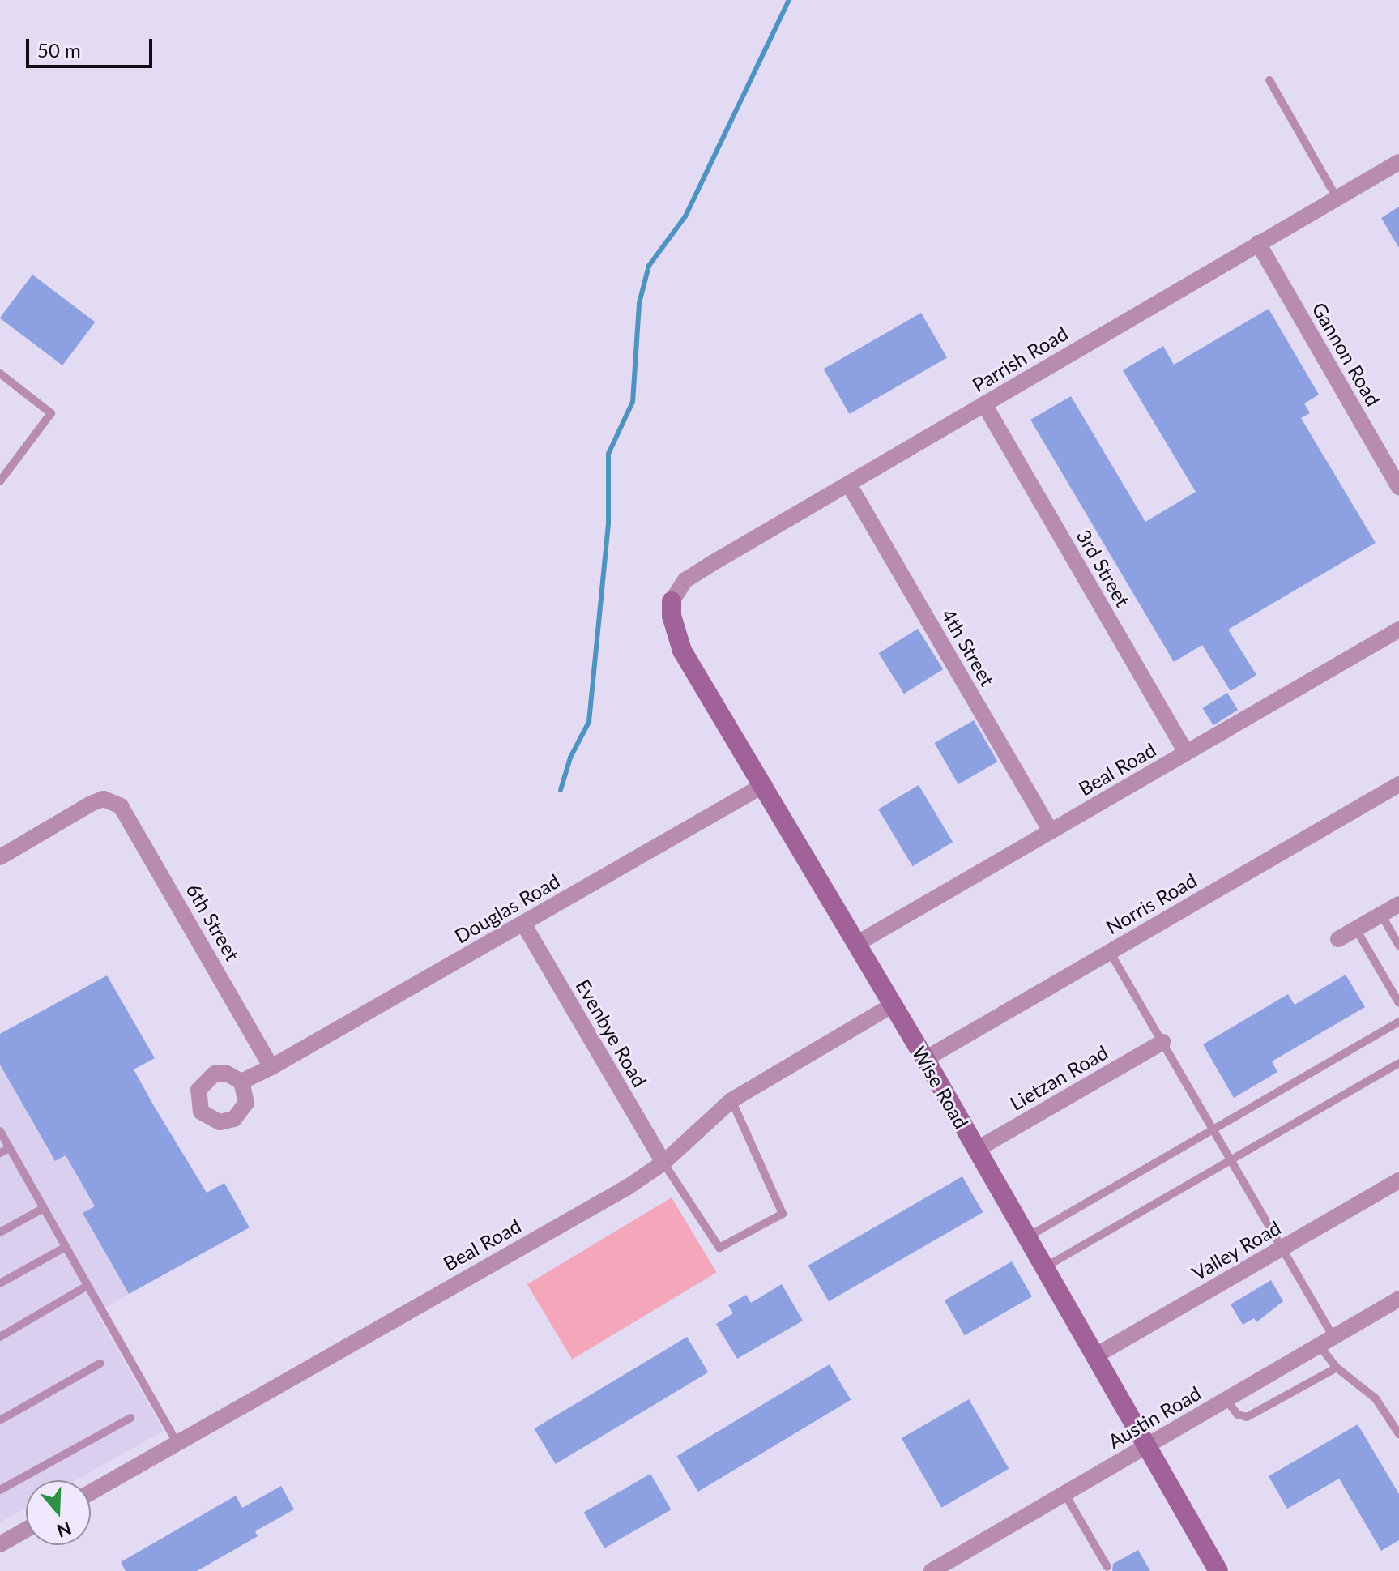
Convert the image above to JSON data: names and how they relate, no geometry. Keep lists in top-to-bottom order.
{
  "streets": {
    "street": [
      "Gannon Road",
      "Parrish Road",
      "3rd Street",
      "4th Street",
      "Beal Road",
      "Norris Road",
      "Douglas Road",
      "6th Street",
      "Evenbye Road",
      "Lietzan Road",
      "Wise Road",
      "Valley Road",
      "Austin Road"
    ]
  },
  "crossings": [
    ["Gannon Road", "Parrish Road"],
    ["Parrish Road", "3rd Street"],
    ["Parrish Road", "4th Street"],
    ["Parrish Road", "Wise Road"],
    ["3rd Street", "Beal Road"],
    ["4th Street", "Beal Road"],
    ["Beal Road", "Evenbye Road"],
    ["Beal Road", "Wise Road"],
    ["Norris Road", "Wise Road"],
    ["Douglas Road", "6th Street"],
    ["Douglas Road", "Evenbye Road"],
    ["Douglas Road", "Wise Road"],
    ["Lietzan Road", "Wise Road"],
    ["Wise Road", "Valley Road"],
    ["Wise Road", "Austin Road"]
  ],
  "scale_bar": "50 m",
  "north": "bottom"
}
